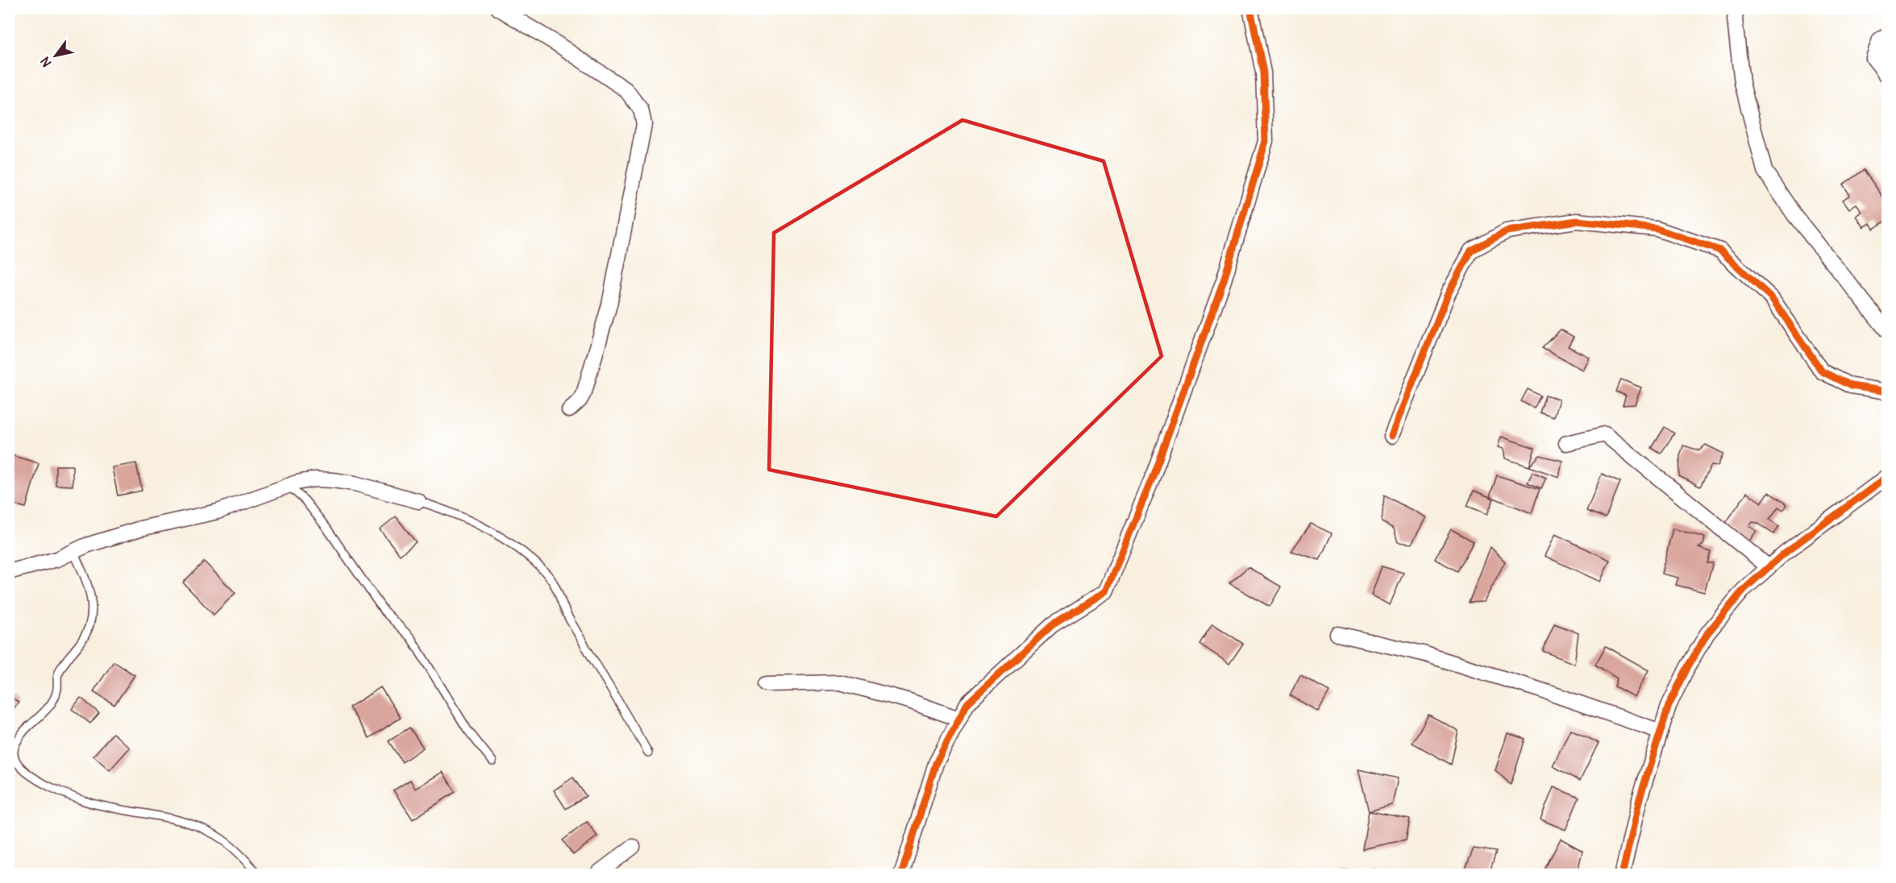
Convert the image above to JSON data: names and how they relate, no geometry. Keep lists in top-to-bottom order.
{
  "north": "bottom left"
}
